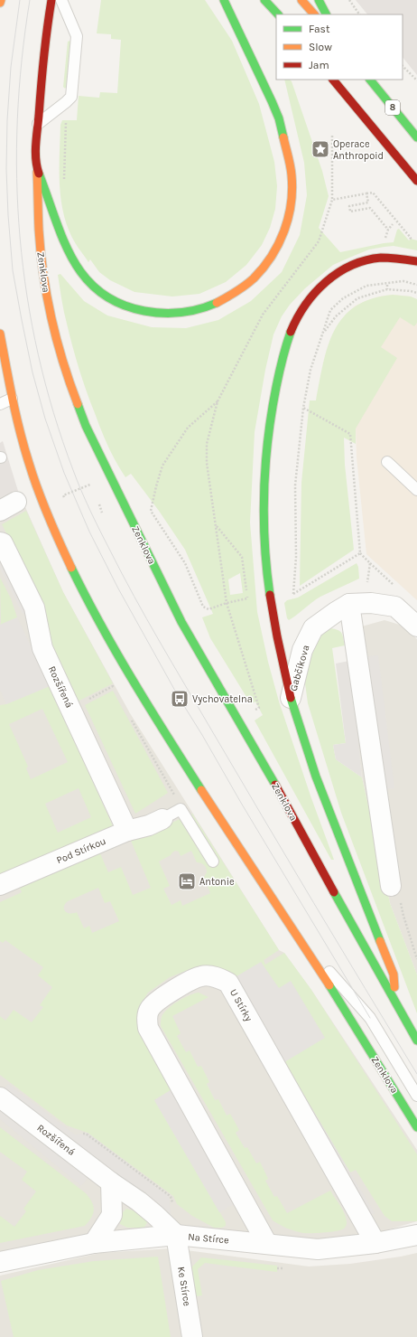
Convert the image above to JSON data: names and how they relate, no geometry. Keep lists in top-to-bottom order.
{
  "streets": {
    "main road": ["8", "Zenklova"],
    "street": [
      "Gabčíkova",
      "Rozšířená",
      "Pod Stírkou",
      "U Stírky",
      "Na Stírce",
      "Ke Stírce"
    ]
  },
  "crossings": [
    ["Rozšířená", "Pod Stírkou"],
    ["Rozšířená", "Na Stírce"],
    ["Rozšířená", "Ke Stírce"],
    ["U Stírky", "Na Stírce"],
    ["Na Stírce", "Ke Stírce"]
  ],
  "places": {
    "place": ["Operace Anthropoid"],
    "bus stop": ["Vychovatelna"],
    "hotel": ["Antonie"]
  },
  "legend": ["Fast", "Slow", "Jam"]
}
